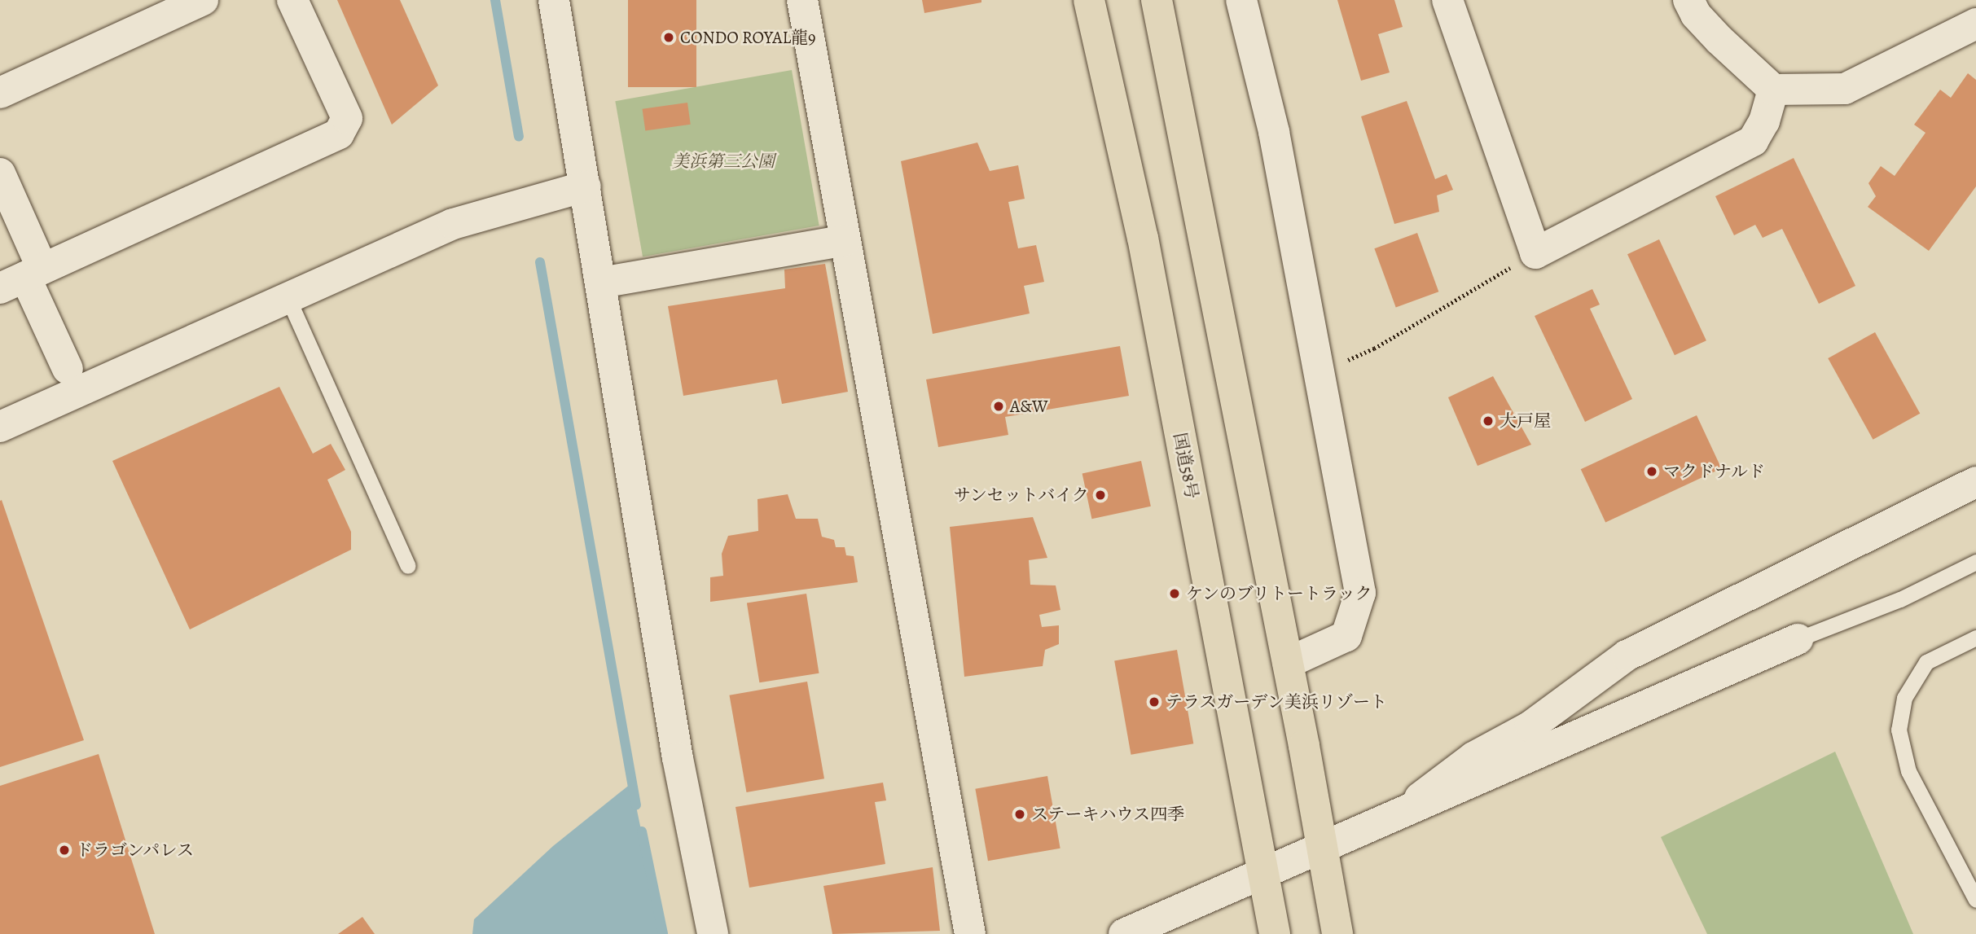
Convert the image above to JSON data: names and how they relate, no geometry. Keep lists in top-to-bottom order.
{
  "streets": {
    "highway": ["国道58号"]
  },
  "parks": ["美浜第三公園"],
  "places": [
    "CONDO ROYAL龍9",
    "A&W",
    "大戸屋",
    "マクドナルド",
    "サンセットバイク",
    "ケンのブリトートラック",
    "テラスガーデン美浜リゾート",
    "ステーキハウス四季",
    "ドラゴンパレス"
  ]
}
